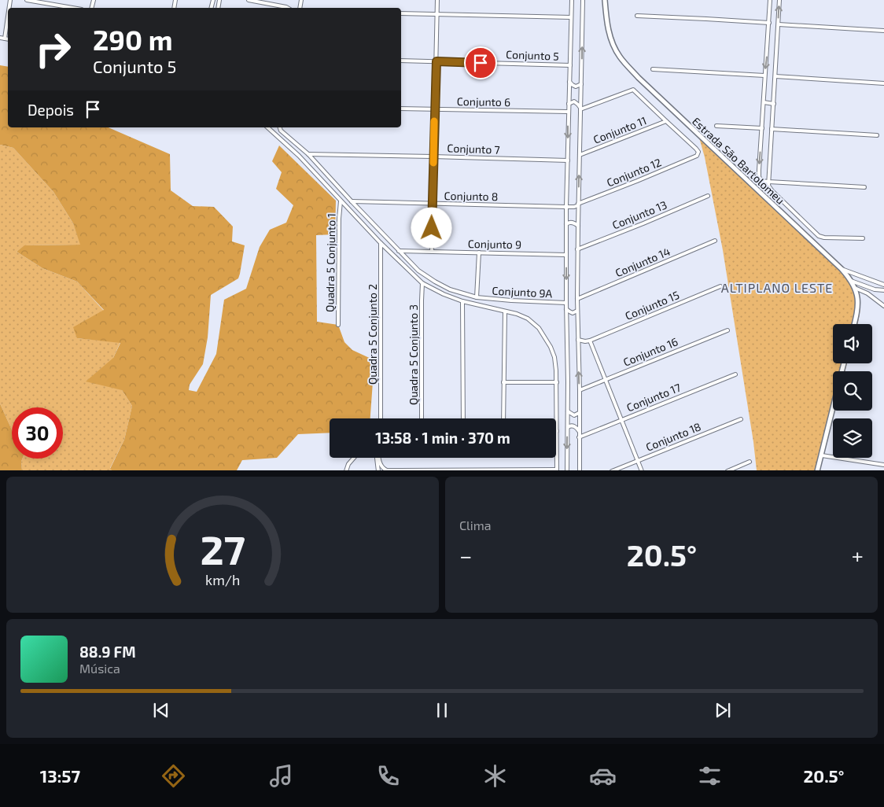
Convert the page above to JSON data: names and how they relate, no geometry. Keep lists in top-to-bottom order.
{
  "streets": {
    "street": [
      "Conjunto 5",
      "Conjunto 6",
      "Conjunto 11",
      "Conjunto 7",
      "Estrada São Bartolomeu",
      "Conjunto 12",
      "Conjunto 8",
      "Conjunto 13",
      "Conjunto 9",
      "Conjunto 14",
      "Quadra 5 Conjunto 1",
      "Conjunto 9A",
      "Conjunto 15",
      "Quadra 5 Conjunto 2",
      "Conjunto 16",
      "Quadra 5 Conjunto 3",
      "Conjunto 17",
      "Conjunto 18"
    ]
  },
  "crossings": [
    ["Conjunto 11", "Conjunto 12"],
    ["Conjunto 7", "Conjunto 9A"],
    ["Conjunto 12", "Conjunto 8"],
    ["Conjunto 8", "Conjunto 9A"],
    ["Conjunto 9", "Conjunto 9A"]
  ],
  "districts": ["ALTIPLANO LESTE"],
  "page": {
    "turn": ["290 m", "Conjunto 5"],
    "then": "Depois",
    "limit": "30",
    "trip": "13:58 · 1 min · 370 m",
    "tile": "Clima",
    "heat": ["−", "20.5°", "+"],
    "song": ["88.9 FM", "Música"],
    "tabs": ["13:57", "20.5°"],
    "gauge": ["27", "km/h"]
  }
}
